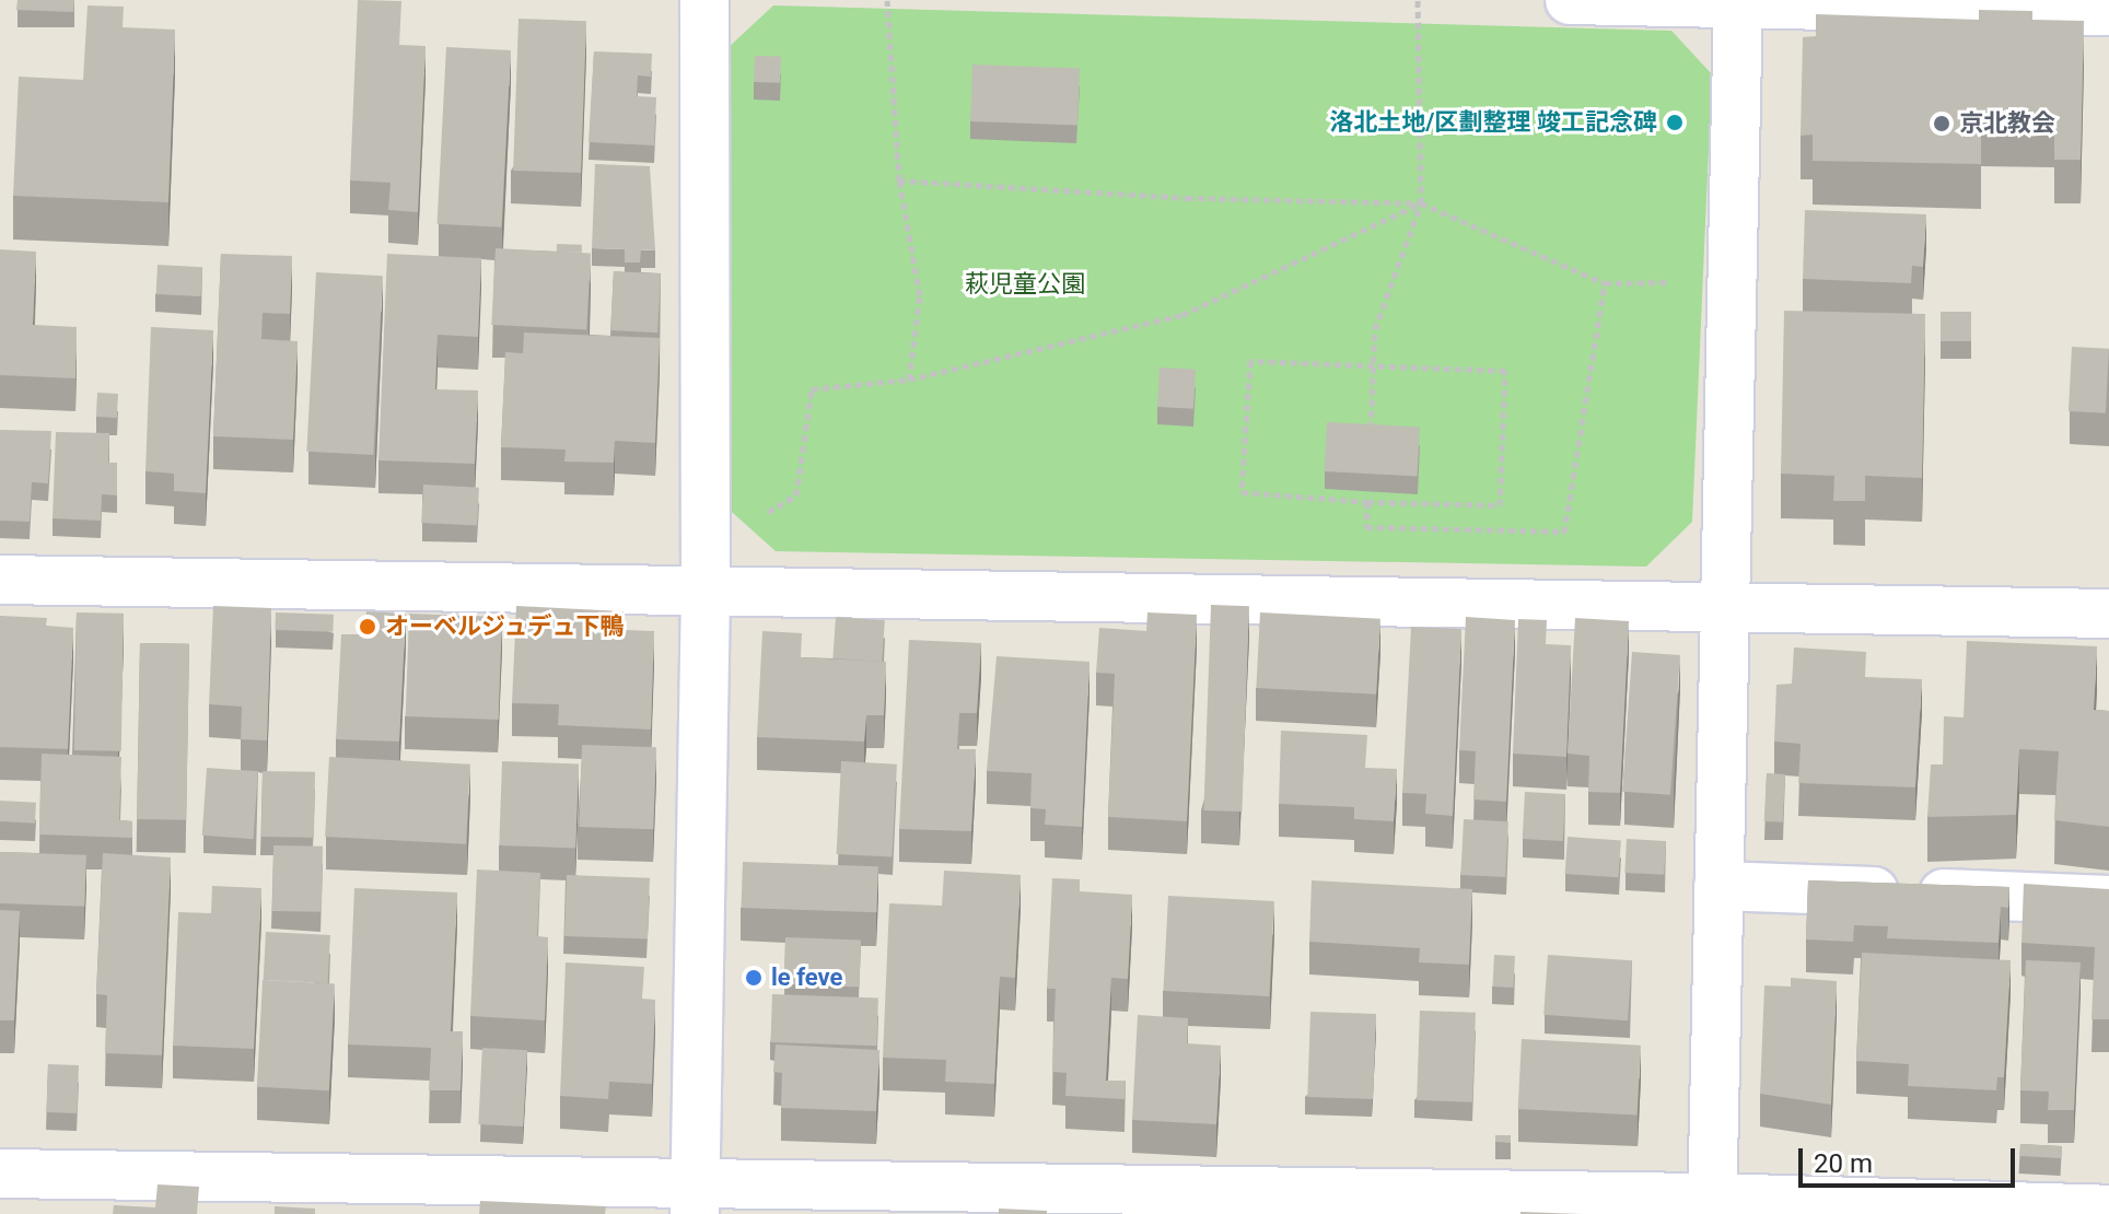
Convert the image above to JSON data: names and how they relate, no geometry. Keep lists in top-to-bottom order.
{
  "parks": ["萩児童公園"],
  "places": [
    "洛北土地/区劃整理 竣工記念碑",
    "京北教会",
    "オーベルジュデュ下鴨",
    "le feve"
  ],
  "scale_bar": "20 m"
}
